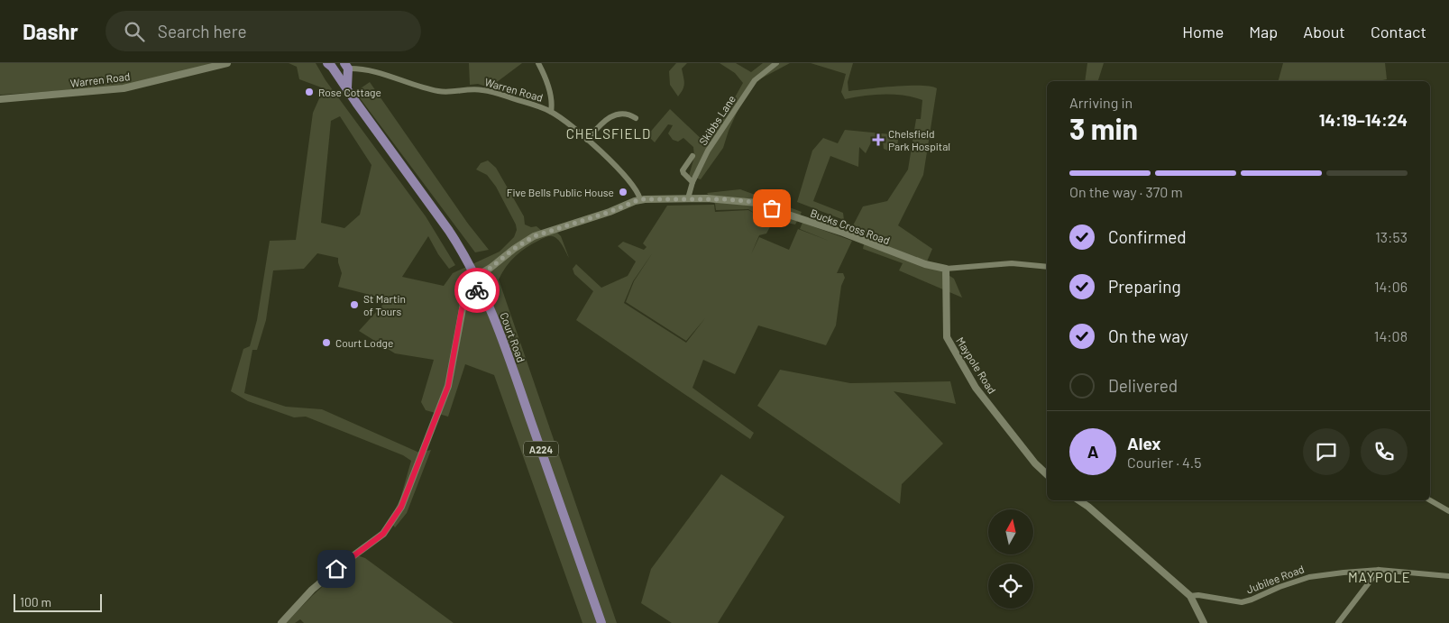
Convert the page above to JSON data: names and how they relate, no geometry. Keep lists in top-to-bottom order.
{
  "streets": {
    "main road": ["Court Road", "A224"],
    "street": [
      "Warren Road",
      "Skibbs Lane",
      "Bucks Cross Road",
      "Maypole Road",
      "Jubilee Road"
    ]
  },
  "crossings": [
    ["Warren Road", "Bucks Cross Road"],
    ["Skibbs Lane", "Bucks Cross Road"],
    ["Bucks Cross Road", "Maypole Road"]
  ],
  "districts": ["CHELSFIELD", "MAYPOLE"],
  "places": {
    "other": [
      "Rose Cottage",
      "Five Bells Public House",
      "St Martin of Tours",
      "Court Lodge"
    ],
    "health": ["Chelsfield Park Hospital"]
  },
  "scale_bar": "100 m",
  "north": "top",
  "page": {
    "header": "Dashr",
    "search": "Search here",
    "nav": [
      "Home",
      "Map",
      "About",
      "Contact"
    ],
    "heading": ["3 min", "Arriving in", "14:19–14:24"],
    "panel": ["Alex", "Courier · 4.5"],
    "bar": "On the way · 370 m",
    "list": [
      ["Confirmed", "13:53"],
      ["Preparing", "14:06"],
      ["On the way", "14:08"],
      "Delivered"
    ],
    "round": "A",
    "scale": "100 m"
  }
}
